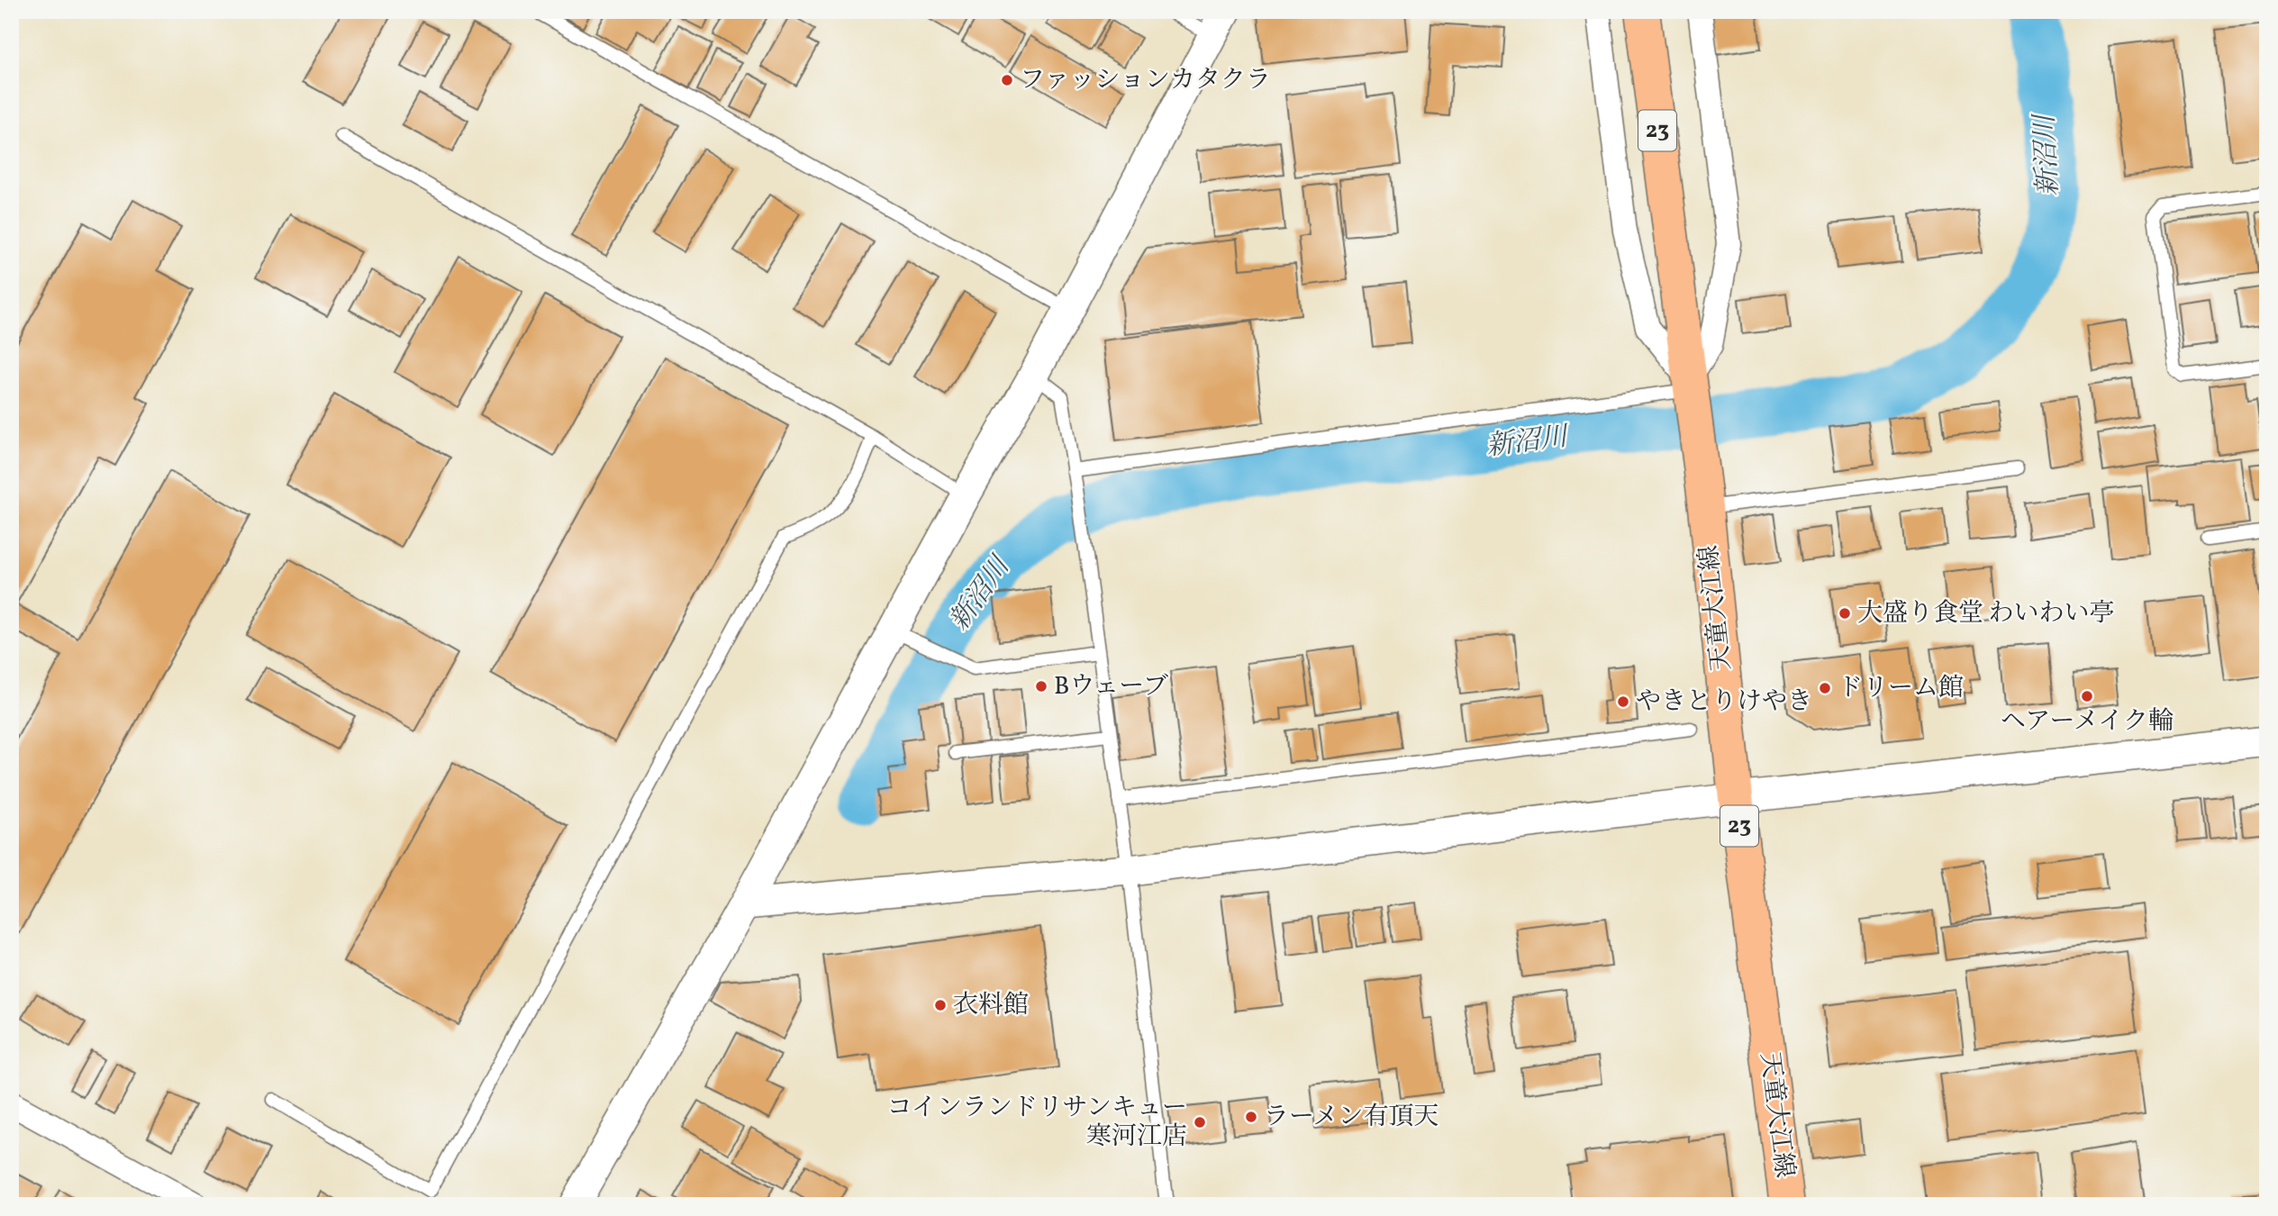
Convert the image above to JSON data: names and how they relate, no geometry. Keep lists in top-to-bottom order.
{
  "streets": {
    "main road": ["23", "天童大江線"]
  },
  "water": ["新沼川"],
  "places": [
    "ファッションカタクラ",
    "大盛り食堂 わいわい亭",
    "Bウェーブ",
    "ドリーム館",
    "ヘアーメイク輪",
    "やきとりけやき",
    "衣料館",
    "ラーメン有頂天",
    "コインランドリサンキュー 寒河江店"
  ]
}
